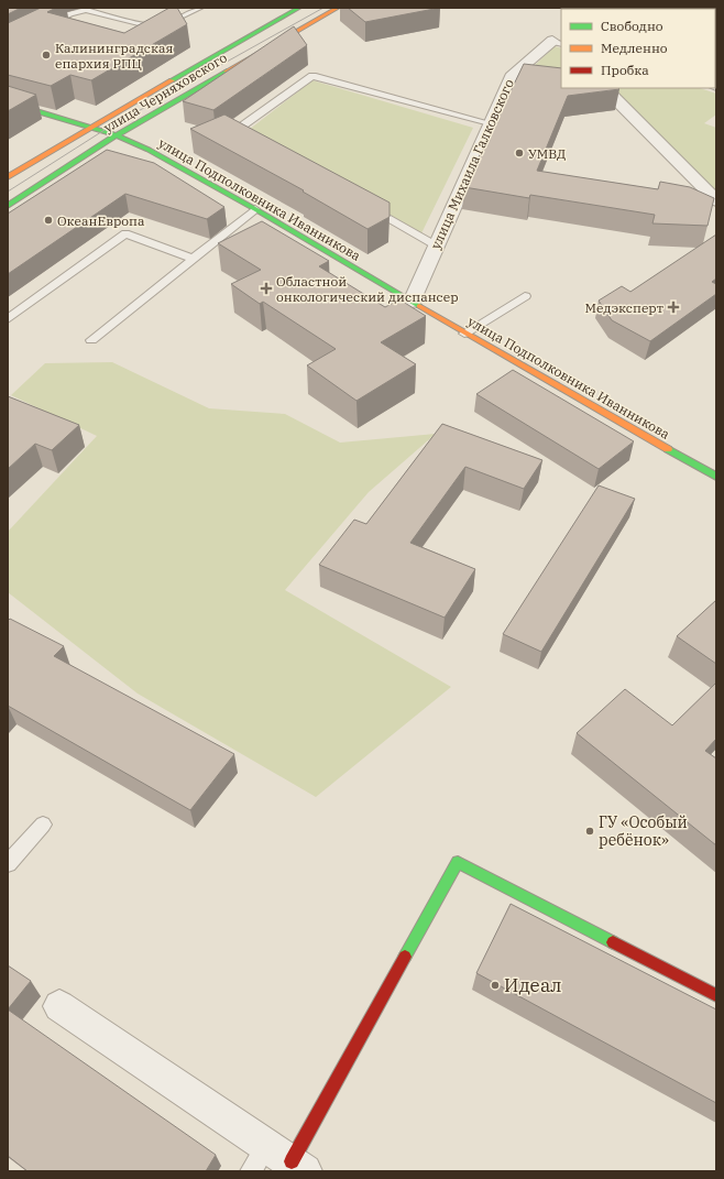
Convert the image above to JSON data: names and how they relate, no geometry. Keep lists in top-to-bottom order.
{
  "streets": {
    "street": ["улица Черняховского", "улица Михаила Галковского", "улица Подполковника Иванникова"]
  },
  "crossings": [
    ["улица Черняховского", "улица Подполковника Иванникова"],
    ["улица Михаила Галковского", "улица Подполковника Иванникова"]
  ],
  "places": {
    "other": [
      "Калининградская епархия РПЦ",
      "УМВД",
      "ОкеанЕвропа",
      "ГУ «Особый ребёнок»",
      "Идеал"
    ],
    "health": ["Областной онкологический диспансер", "Медэксперт"]
  },
  "legend": ["Свободно", "Медленно", "Пробка"]
}
